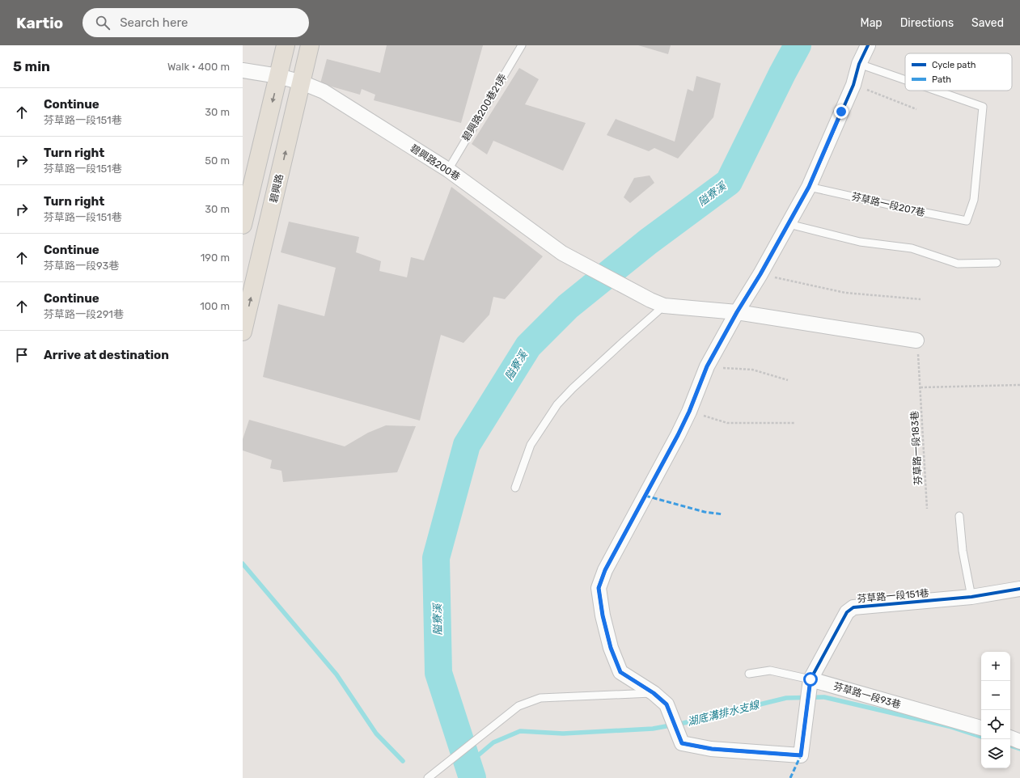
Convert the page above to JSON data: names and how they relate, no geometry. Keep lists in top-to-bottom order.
{
  "streets": {
    "main road": ["碧興路"],
    "street": ["碧興路200巷", "芬草路一段151巷", "芬草路一段93巷"],
    "lane": ["碧興路200巷21弄", "芬草路一段207巷"],
    "path": ["芬草路一段183巷"]
  },
  "crossings": [
    ["碧興路200巷21弄", "碧興路200巷"],
    ["碧興路200巷", "碧興路"],
    ["碧興路200巷", "芬草路一段183巷"],
    ["芬草路一段151巷", "芬草路一段93巷"]
  ],
  "water": ["隘寮溪", "湖底溝排水支線"],
  "legend": ["Cycle path", "Path"],
  "page": {
    "header": "Kartio",
    "search": "Search here",
    "nav": ["Map", "Directions", "Saved"],
    "heading": ["5 min", "Walk · 400 m"],
    "list": [
      ["Continue", "芬草路一段151巷", "30 m"],
      ["Turn right", "芬草路一段151巷", "50 m"],
      ["Turn right", "芬草路一段151巷", "30 m"],
      ["Continue", "芬草路一段93巷", "190 m"],
      ["Continue", "芬草路一段291巷", "100 m"],
      "Arrive at destination"
    ],
    "map_buttons": ["+", "−"]
  }
}
